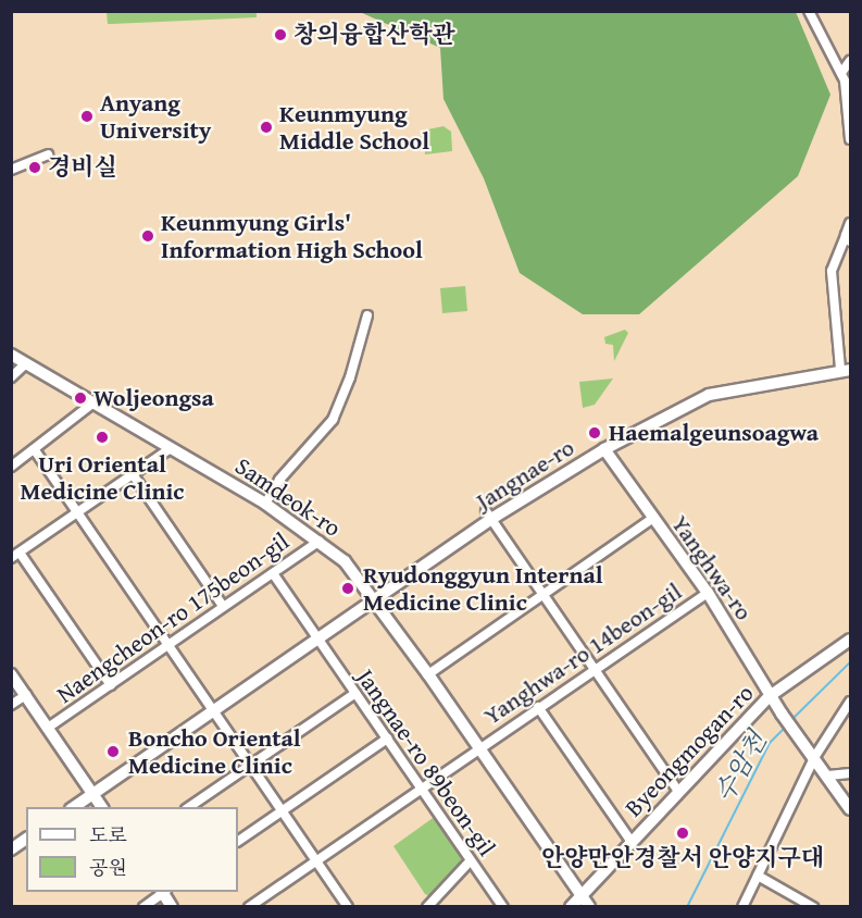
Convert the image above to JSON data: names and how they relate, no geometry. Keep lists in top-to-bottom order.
{
  "streets": {
    "street": [
      "Jangnae-ro",
      "Samdeok-ro",
      "Yanghwa-ro",
      "Naengcheon-ro 175beon-gil",
      "Yanghwa-ro 14beon-gil",
      "Byeongmogan-ro",
      "Jangnae-ro 89beon-gil"
    ]
  },
  "crossings": [
    ["Jangnae-ro", "Samdeok-ro"],
    ["Jangnae-ro", "Yanghwa-ro"],
    ["Jangnae-ro", "Jangnae-ro 89beon-gil"],
    ["Samdeok-ro", "Naengcheon-ro 175beon-gil"],
    ["Samdeok-ro", "Yanghwa-ro 14beon-gil"],
    ["Samdeok-ro", "Byeongmogan-ro"],
    ["Yanghwa-ro", "Yanghwa-ro 14beon-gil"],
    ["Yanghwa-ro", "Byeongmogan-ro"],
    ["Yanghwa-ro 14beon-gil", "Jangnae-ro 89beon-gil"]
  ],
  "water": ["수암천"],
  "places": [
    "창의융합산학관",
    "Anyang University",
    "Keunmyung Middle School",
    "경비실",
    "Keunmyung Girls' Information High School",
    "Woljeongsa",
    "Haemalgeunsoagwa",
    "Uri Oriental Medicine Clinic",
    "Ryudonggyun Internal Medicine Clinic",
    "Boncho Oriental Medicine Clinic",
    "안양만안경찰서 안양지구대"
  ],
  "legend": ["도로", "공원"]
}
